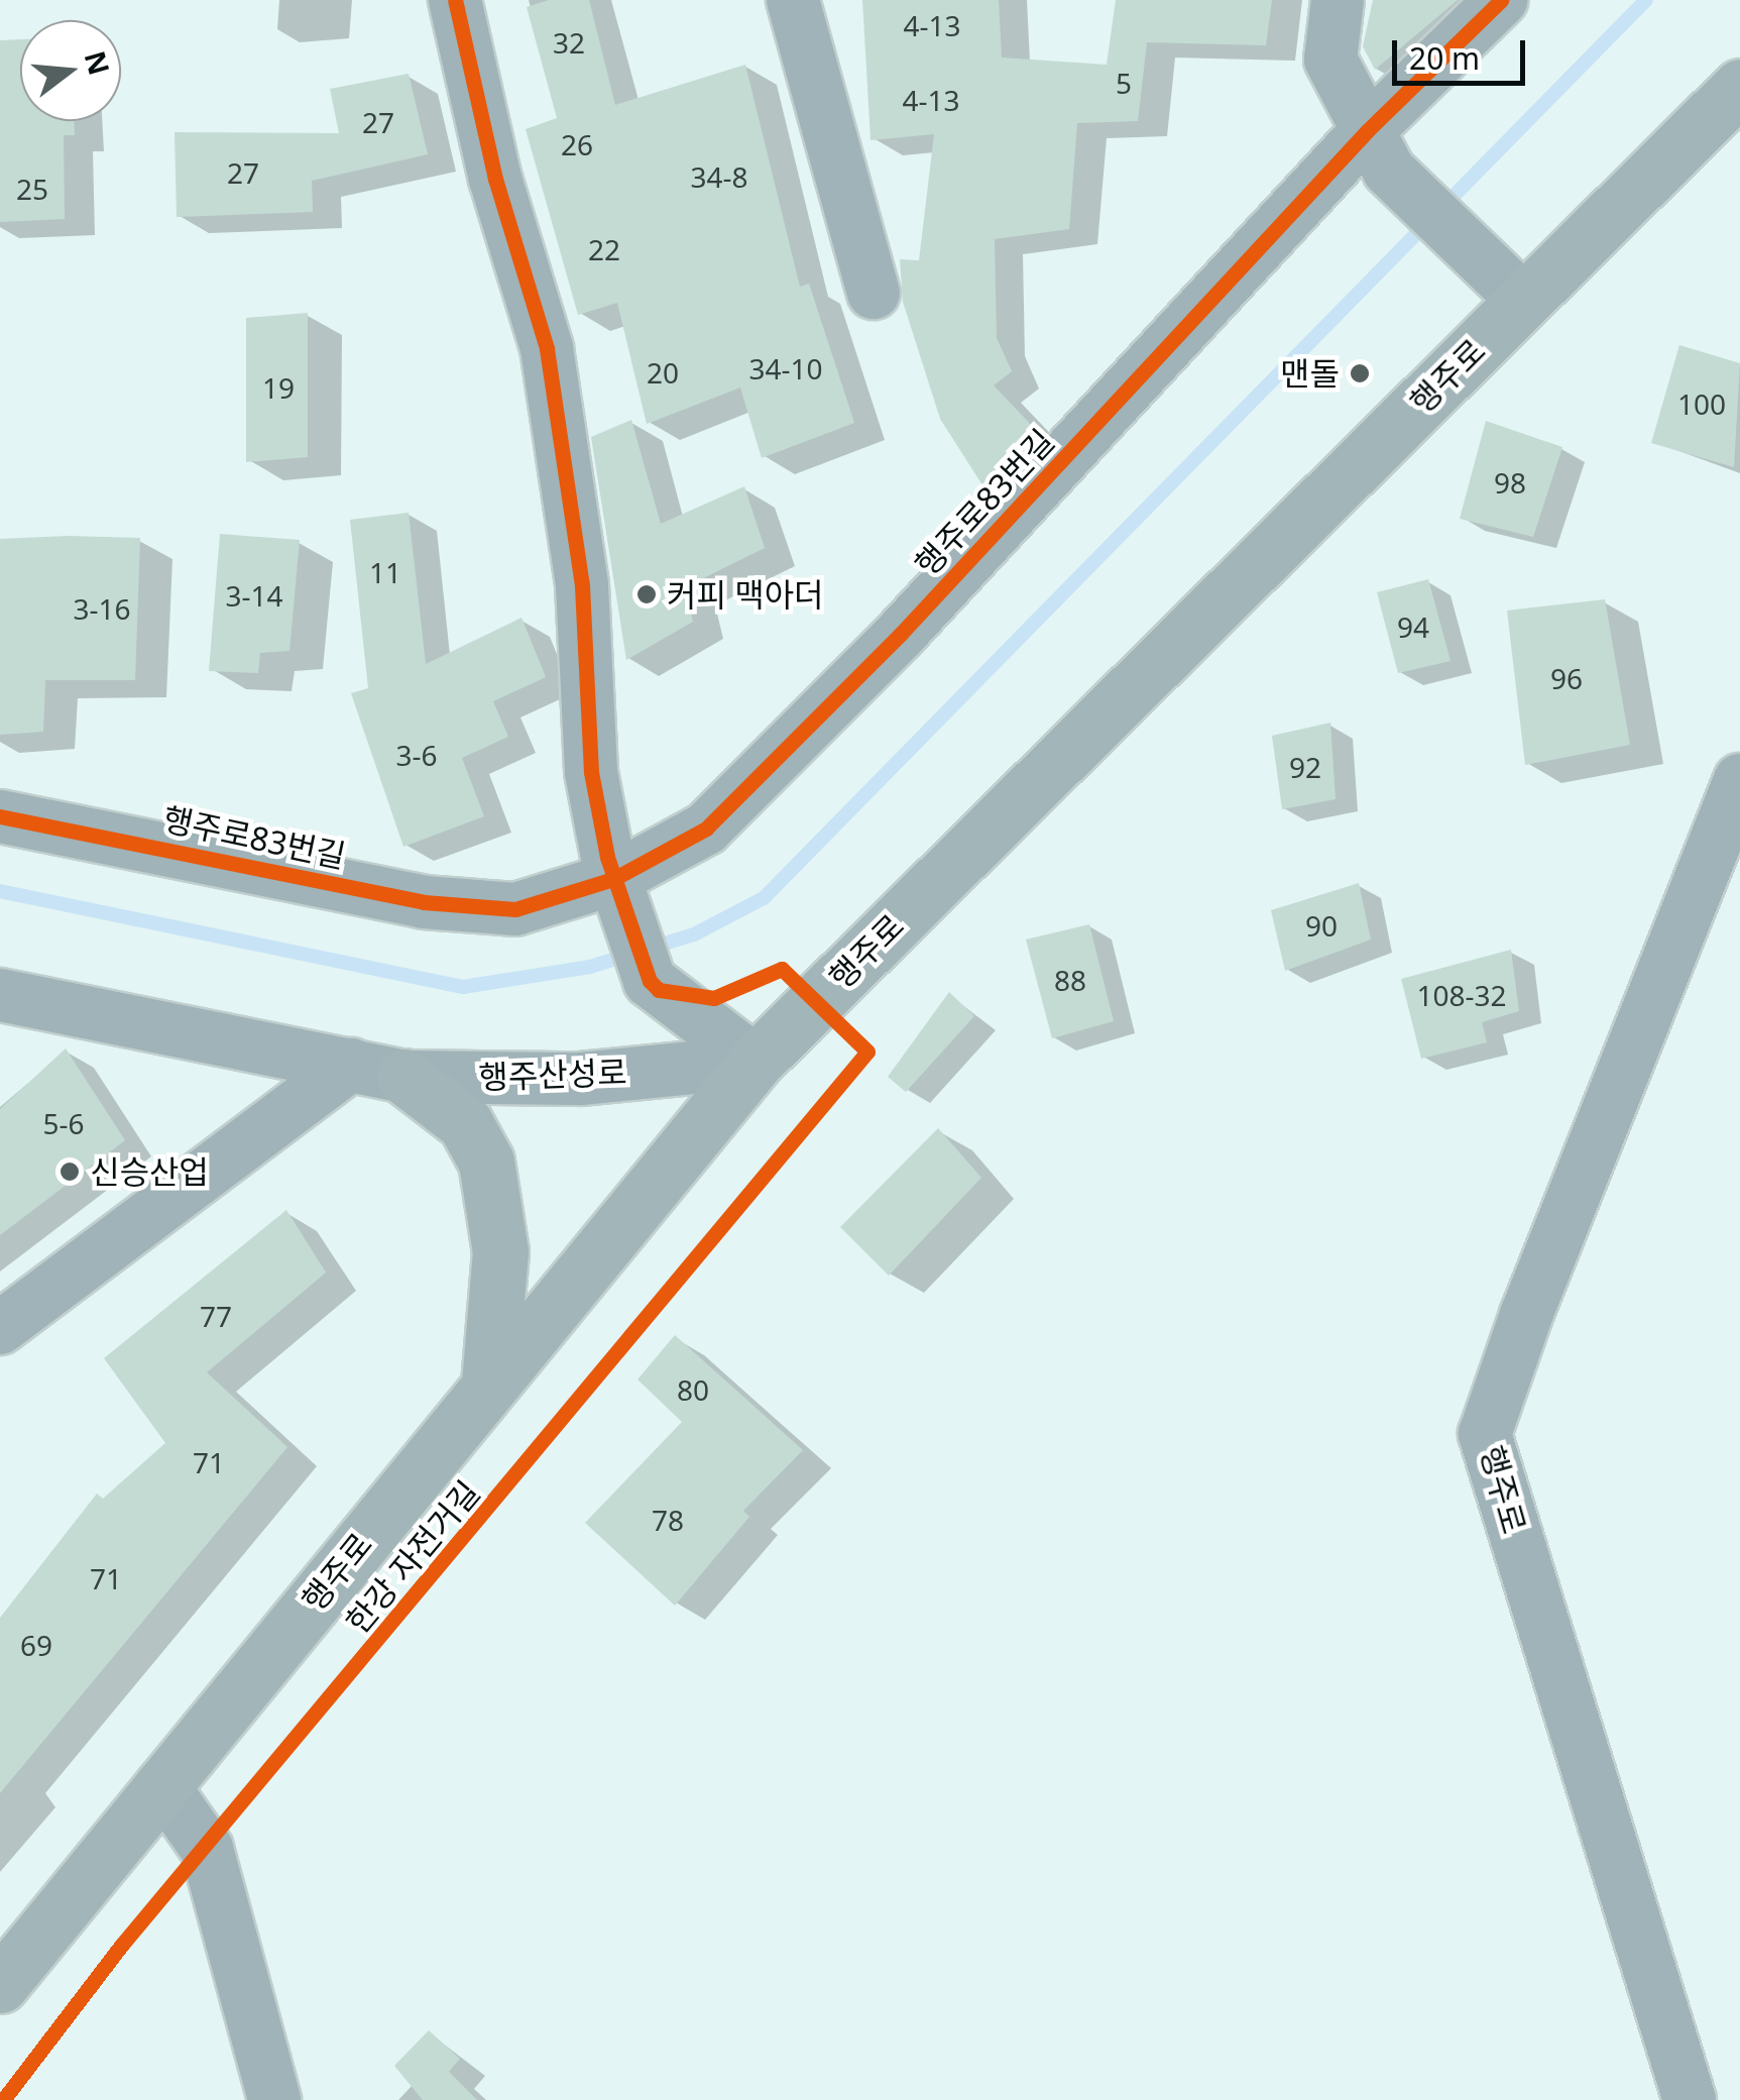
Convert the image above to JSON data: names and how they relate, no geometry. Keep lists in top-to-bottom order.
{
  "streets": {
    "main road": ["행주로"],
    "street": ["행주로83번길", "행주산성로"],
    "cycle path": ["한강 자전거길"]
  },
  "crossings": [
    ["행주로", "행주산성로"]
  ],
  "places": ["맨돌", "커피 맥아더", "신승산업"],
  "house_numbers": [
    "4-13",
    "32",
    "5",
    "4-13",
    "27",
    "26",
    "27",
    "34-8",
    "25",
    "22",
    "34-10",
    "20",
    "19",
    "100",
    "98",
    "11",
    "3-14",
    "3-16",
    "94",
    "96",
    "3-6",
    "92",
    "90",
    "88",
    "108-32",
    "5-6",
    "77",
    "80",
    "71",
    "78",
    "71",
    "69"
  ],
  "scale_bar": "20 m",
  "north": "right"
}
